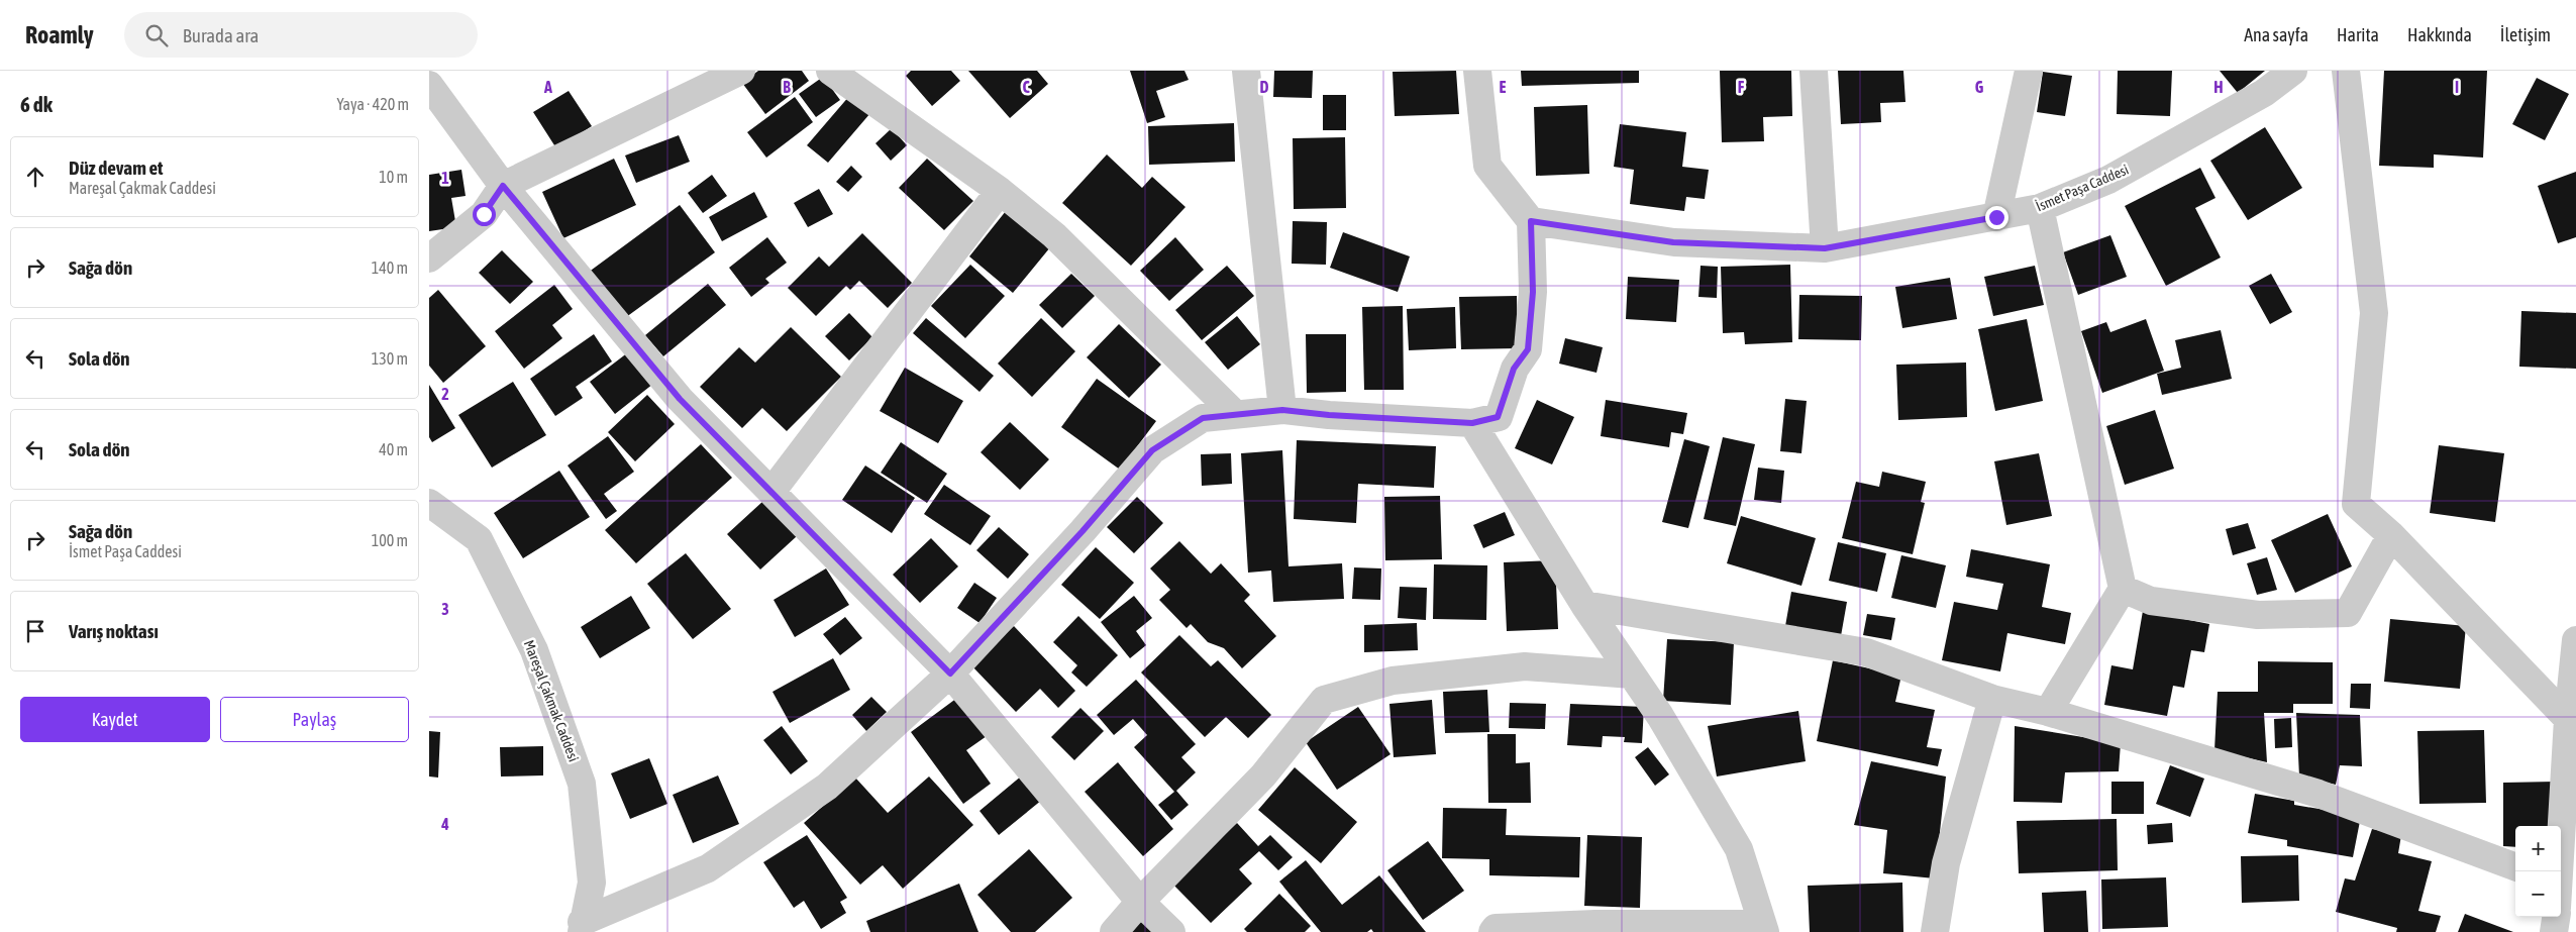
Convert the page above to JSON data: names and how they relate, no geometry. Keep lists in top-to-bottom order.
{
  "streets": {
    "street": ["İsmet Paşa Caddesi", "Mareşal Çakmak Caddesi"]
  },
  "page": {
    "header": "Roamly",
    "search": "Burada ara",
    "nav": [
      "Ana sayfa",
      "Harita",
      "Hakkında",
      "İletişim"
    ],
    "heading": ["6 dk", "Yaya · 420 m"],
    "list": [
      ["Düz devam et", "Mareşal Çakmak Caddesi", "10 m"],
      ["Sağa dön", "140 m"],
      ["Sola dön", "130 m"],
      ["Sola dön", "40 m"],
      ["Sağa dön", "İsmet Paşa Caddesi", "100 m"],
      "Varış noktası"
    ],
    "buttons": ["Kaydet", "Paylaş"],
    "map_buttons": ["+", "−"]
  },
  "grid": {
    "columns": [
      "A",
      "B",
      "C",
      "D",
      "E",
      "F",
      "G",
      "H",
      "I"
    ],
    "rows": [
      "1",
      "2",
      "3",
      "4"
    ]
  }
}
